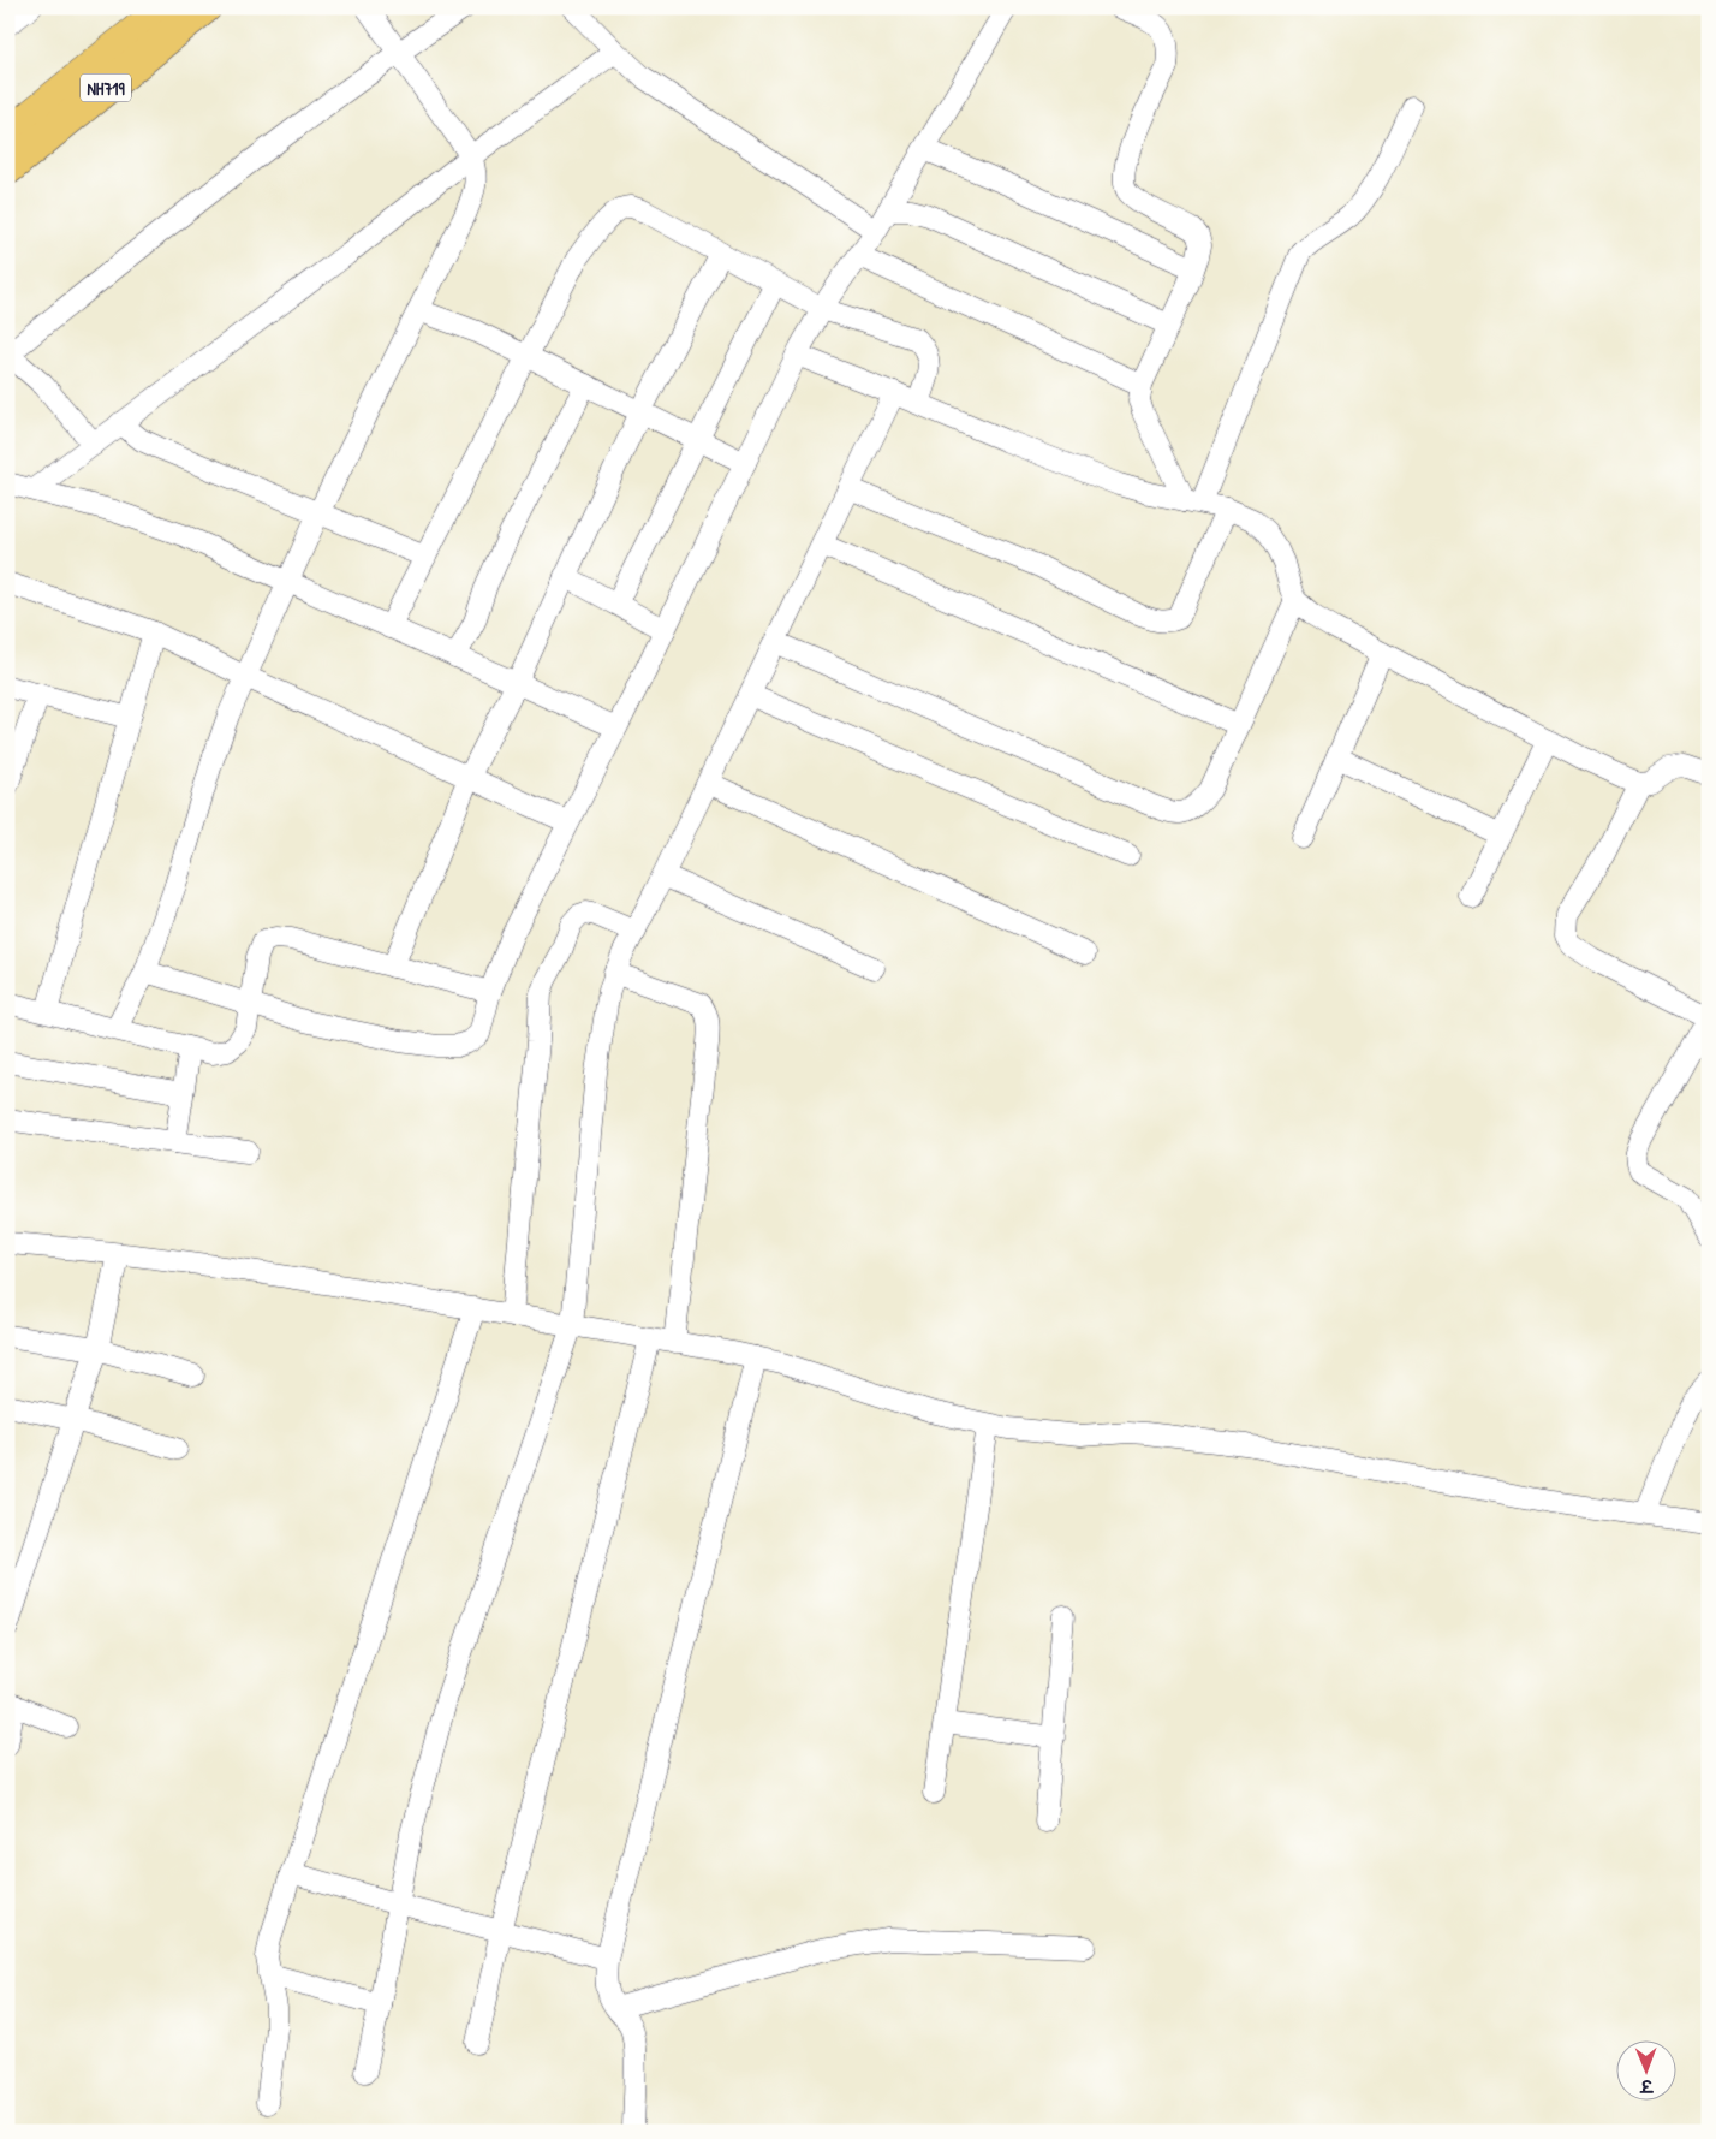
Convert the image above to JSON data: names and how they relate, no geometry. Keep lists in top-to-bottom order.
{
  "streets": {
    "highway": ["NH719"]
  },
  "north": "bottom"
}
